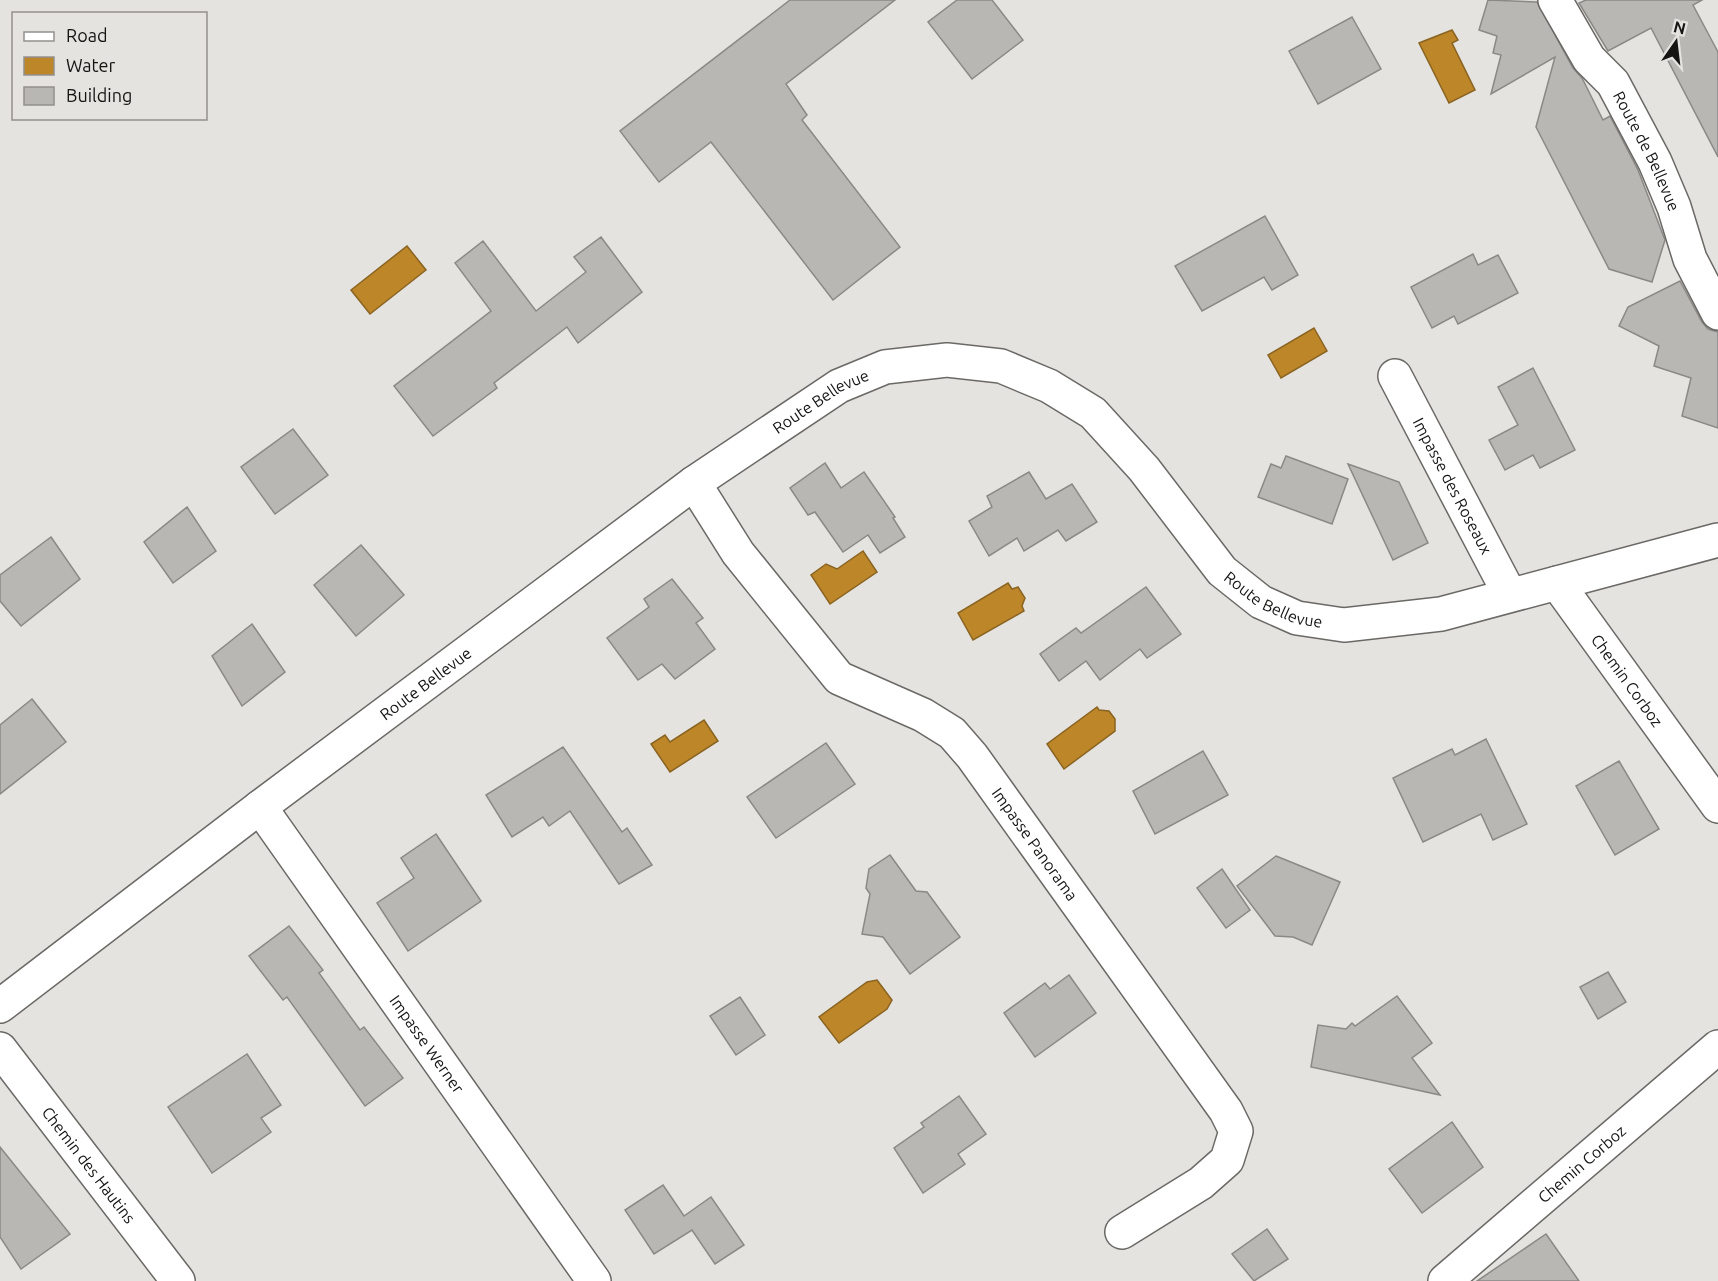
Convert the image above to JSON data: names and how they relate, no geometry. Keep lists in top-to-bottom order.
{
  "streets": {
    "street": [
      "Route de Bellevue",
      "Route Bellevue",
      "Impasse des Roseaux",
      "Chemin Corboz",
      "Impasse Panorama",
      "Impasse Werner",
      "Chemin des Hautins"
    ]
  },
  "crossings": [
    ["Route Bellevue", "Impasse des Roseaux"],
    ["Route Bellevue", "Chemin Corboz"],
    ["Route Bellevue", "Impasse Panorama"],
    ["Route Bellevue", "Impasse Werner"]
  ],
  "legend": ["Road", "Water", "Building"],
  "north": "top"
}
